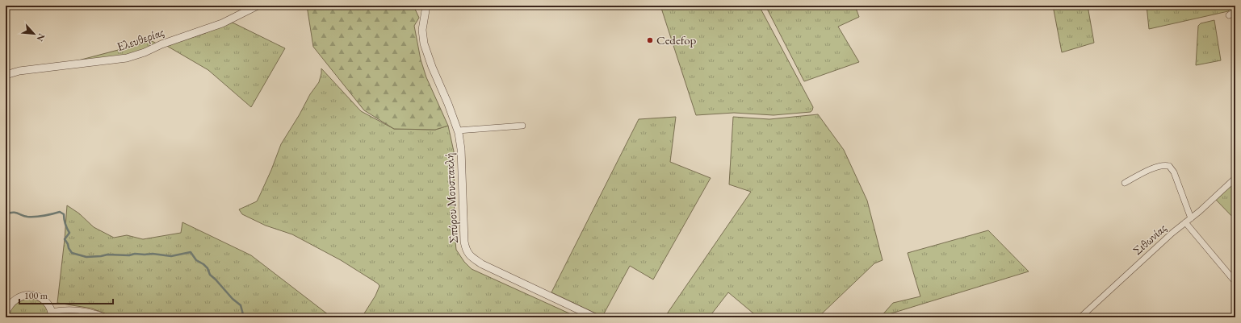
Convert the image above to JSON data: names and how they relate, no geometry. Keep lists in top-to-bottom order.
{
  "streets": {
    "street": ["Ελευθερίας", "Σπύρου Μουστακλή", "Σιθωνίας"]
  },
  "places": ["Cedefop"],
  "scale_bar": "100 m",
  "north": "bottom right"
}
